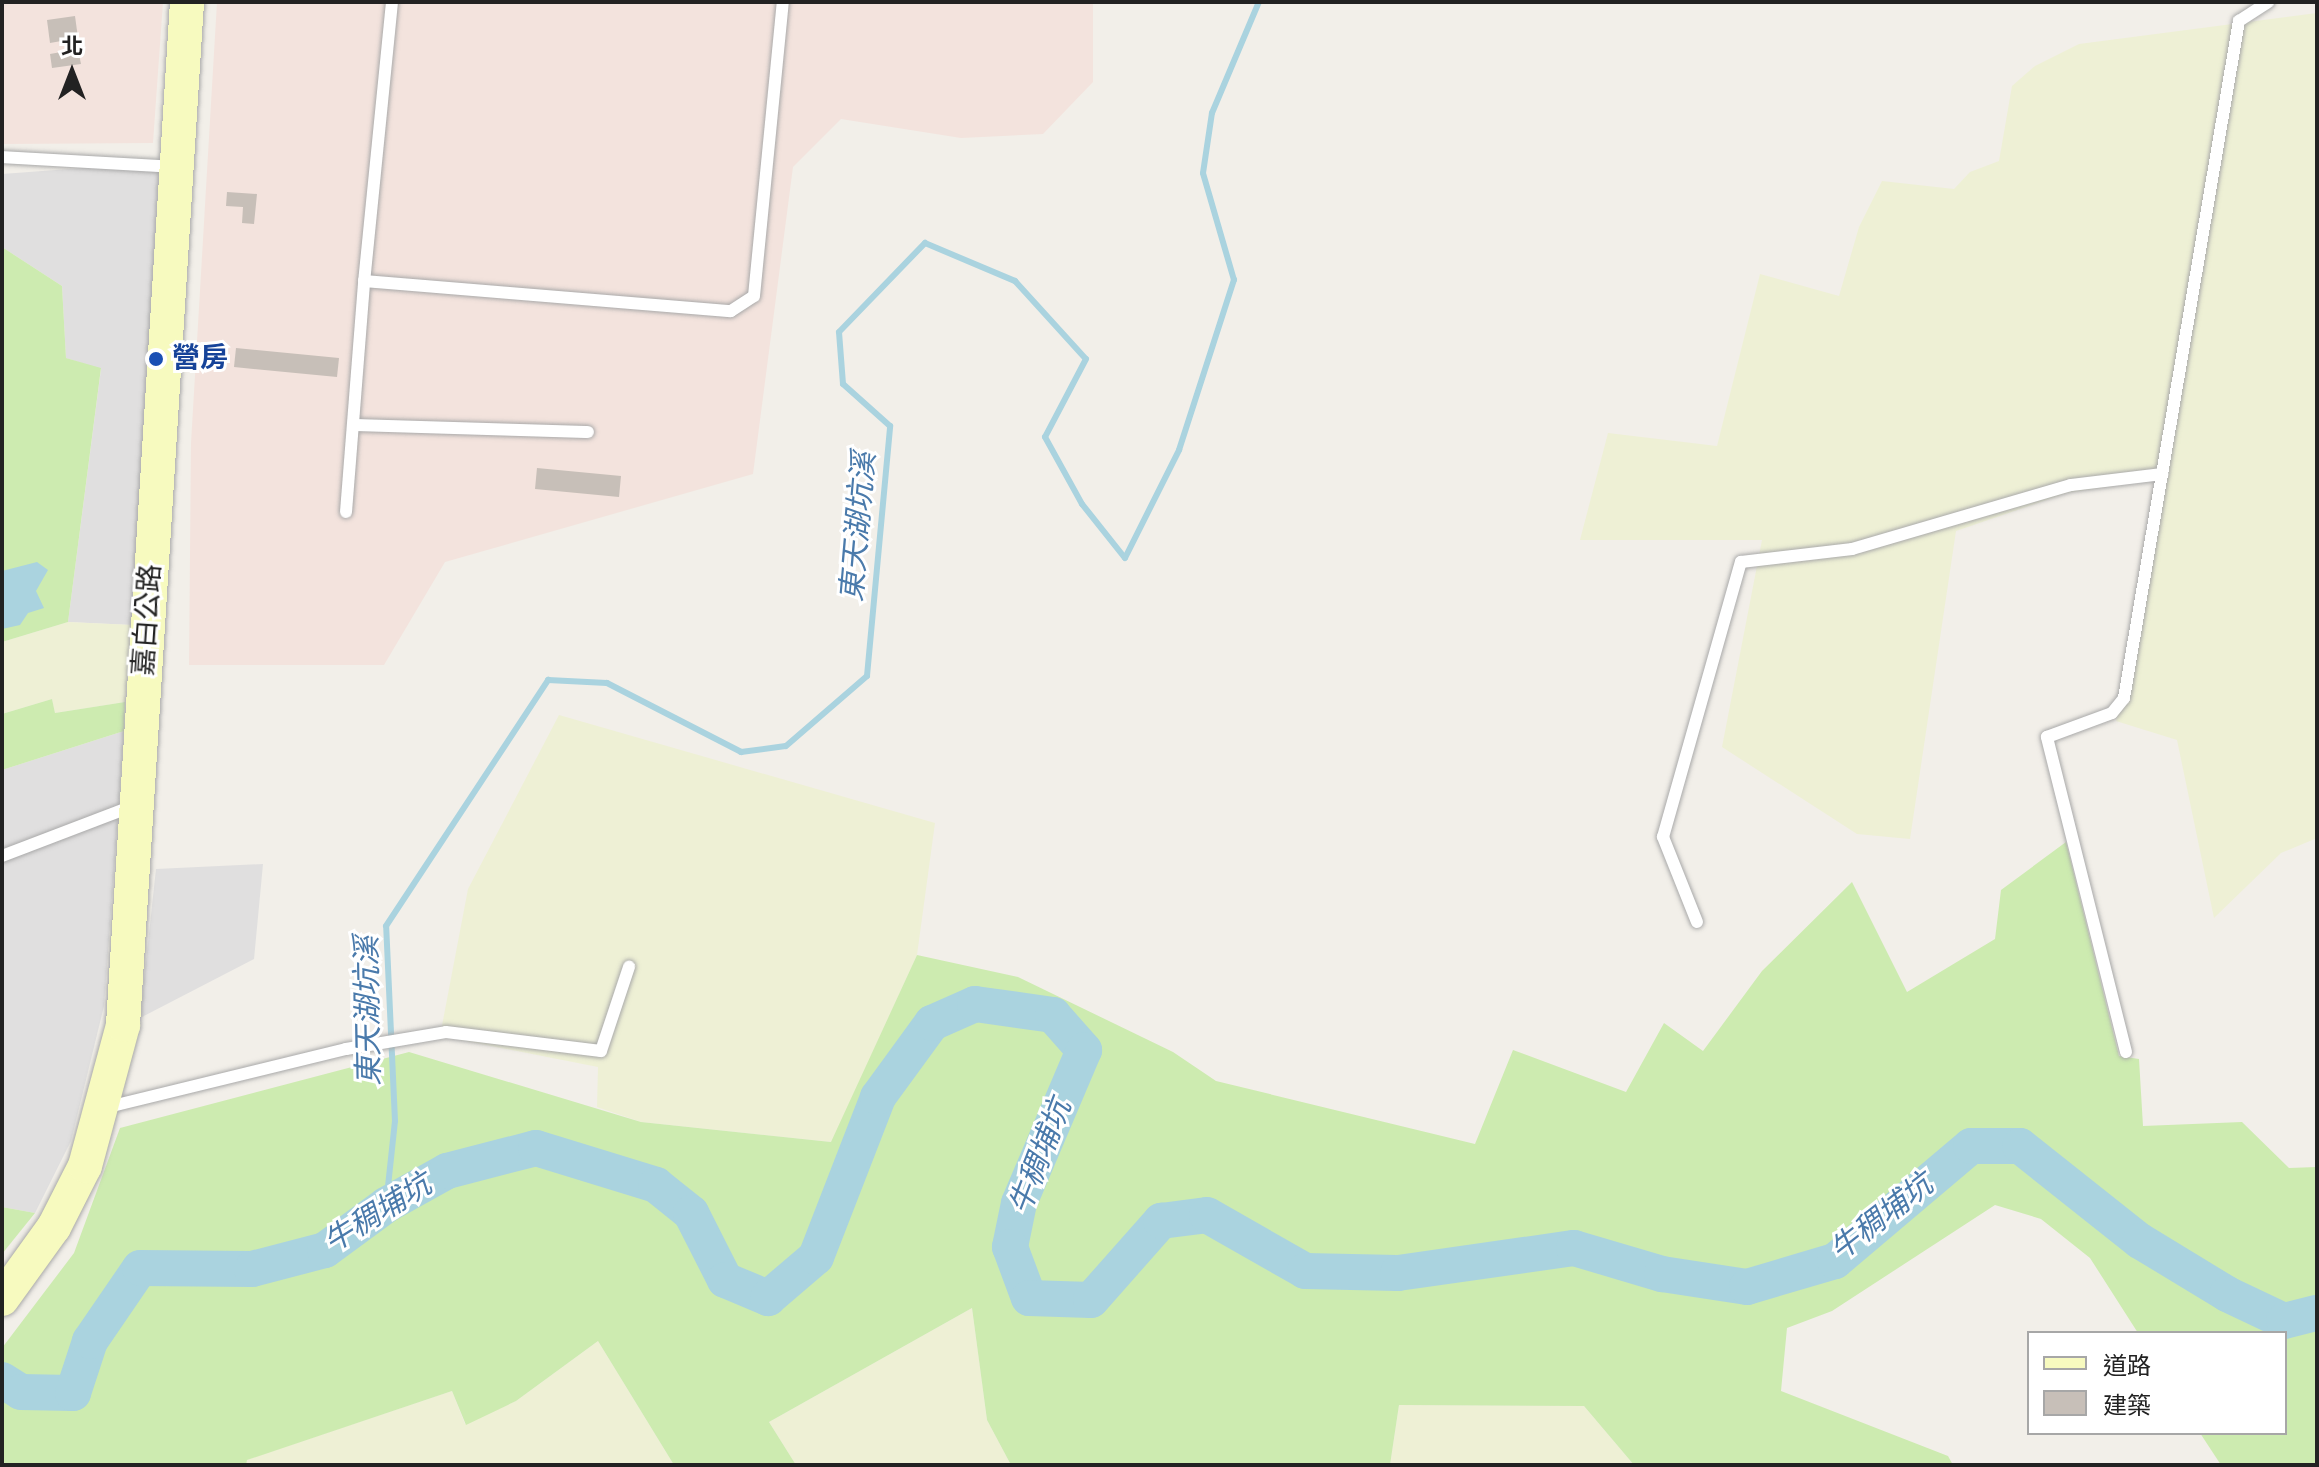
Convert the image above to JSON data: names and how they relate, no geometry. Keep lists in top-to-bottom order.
{
  "streets": {
    "main road": ["嘉白公路"]
  },
  "water": ["東天湖坑溪", "牛稠埔坑"],
  "places": ["營房"],
  "legend": ["道路", "建築"],
  "north": "top"
}
